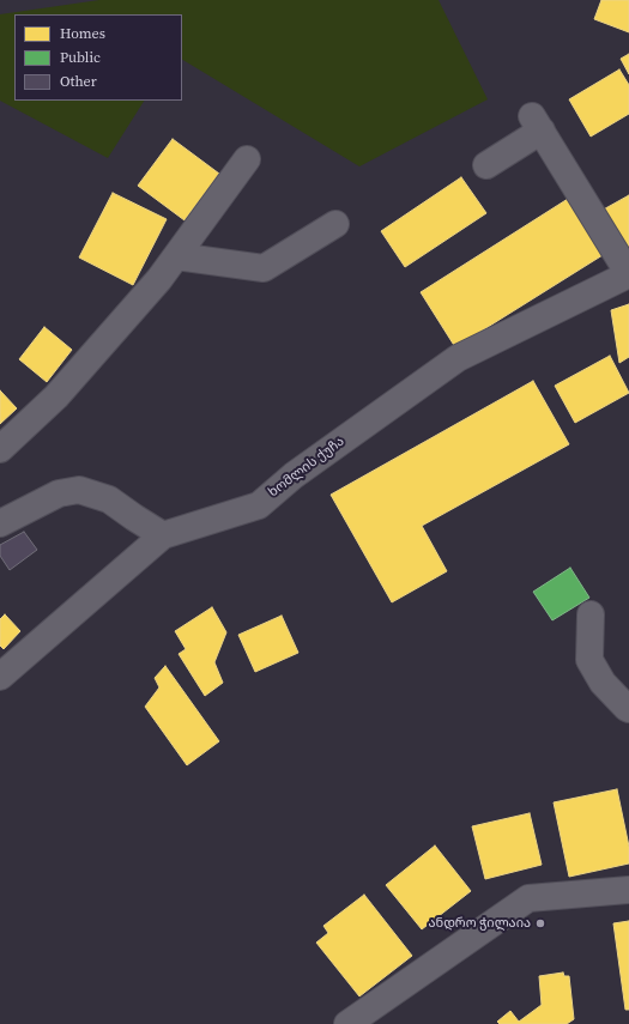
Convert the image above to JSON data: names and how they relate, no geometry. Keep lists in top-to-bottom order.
{
  "streets": {
    "street": ["ხომლის ქუჩა"]
  },
  "places": ["ანდრო ჭილაია"],
  "legend": ["Homes", "Public", "Other"]
}
